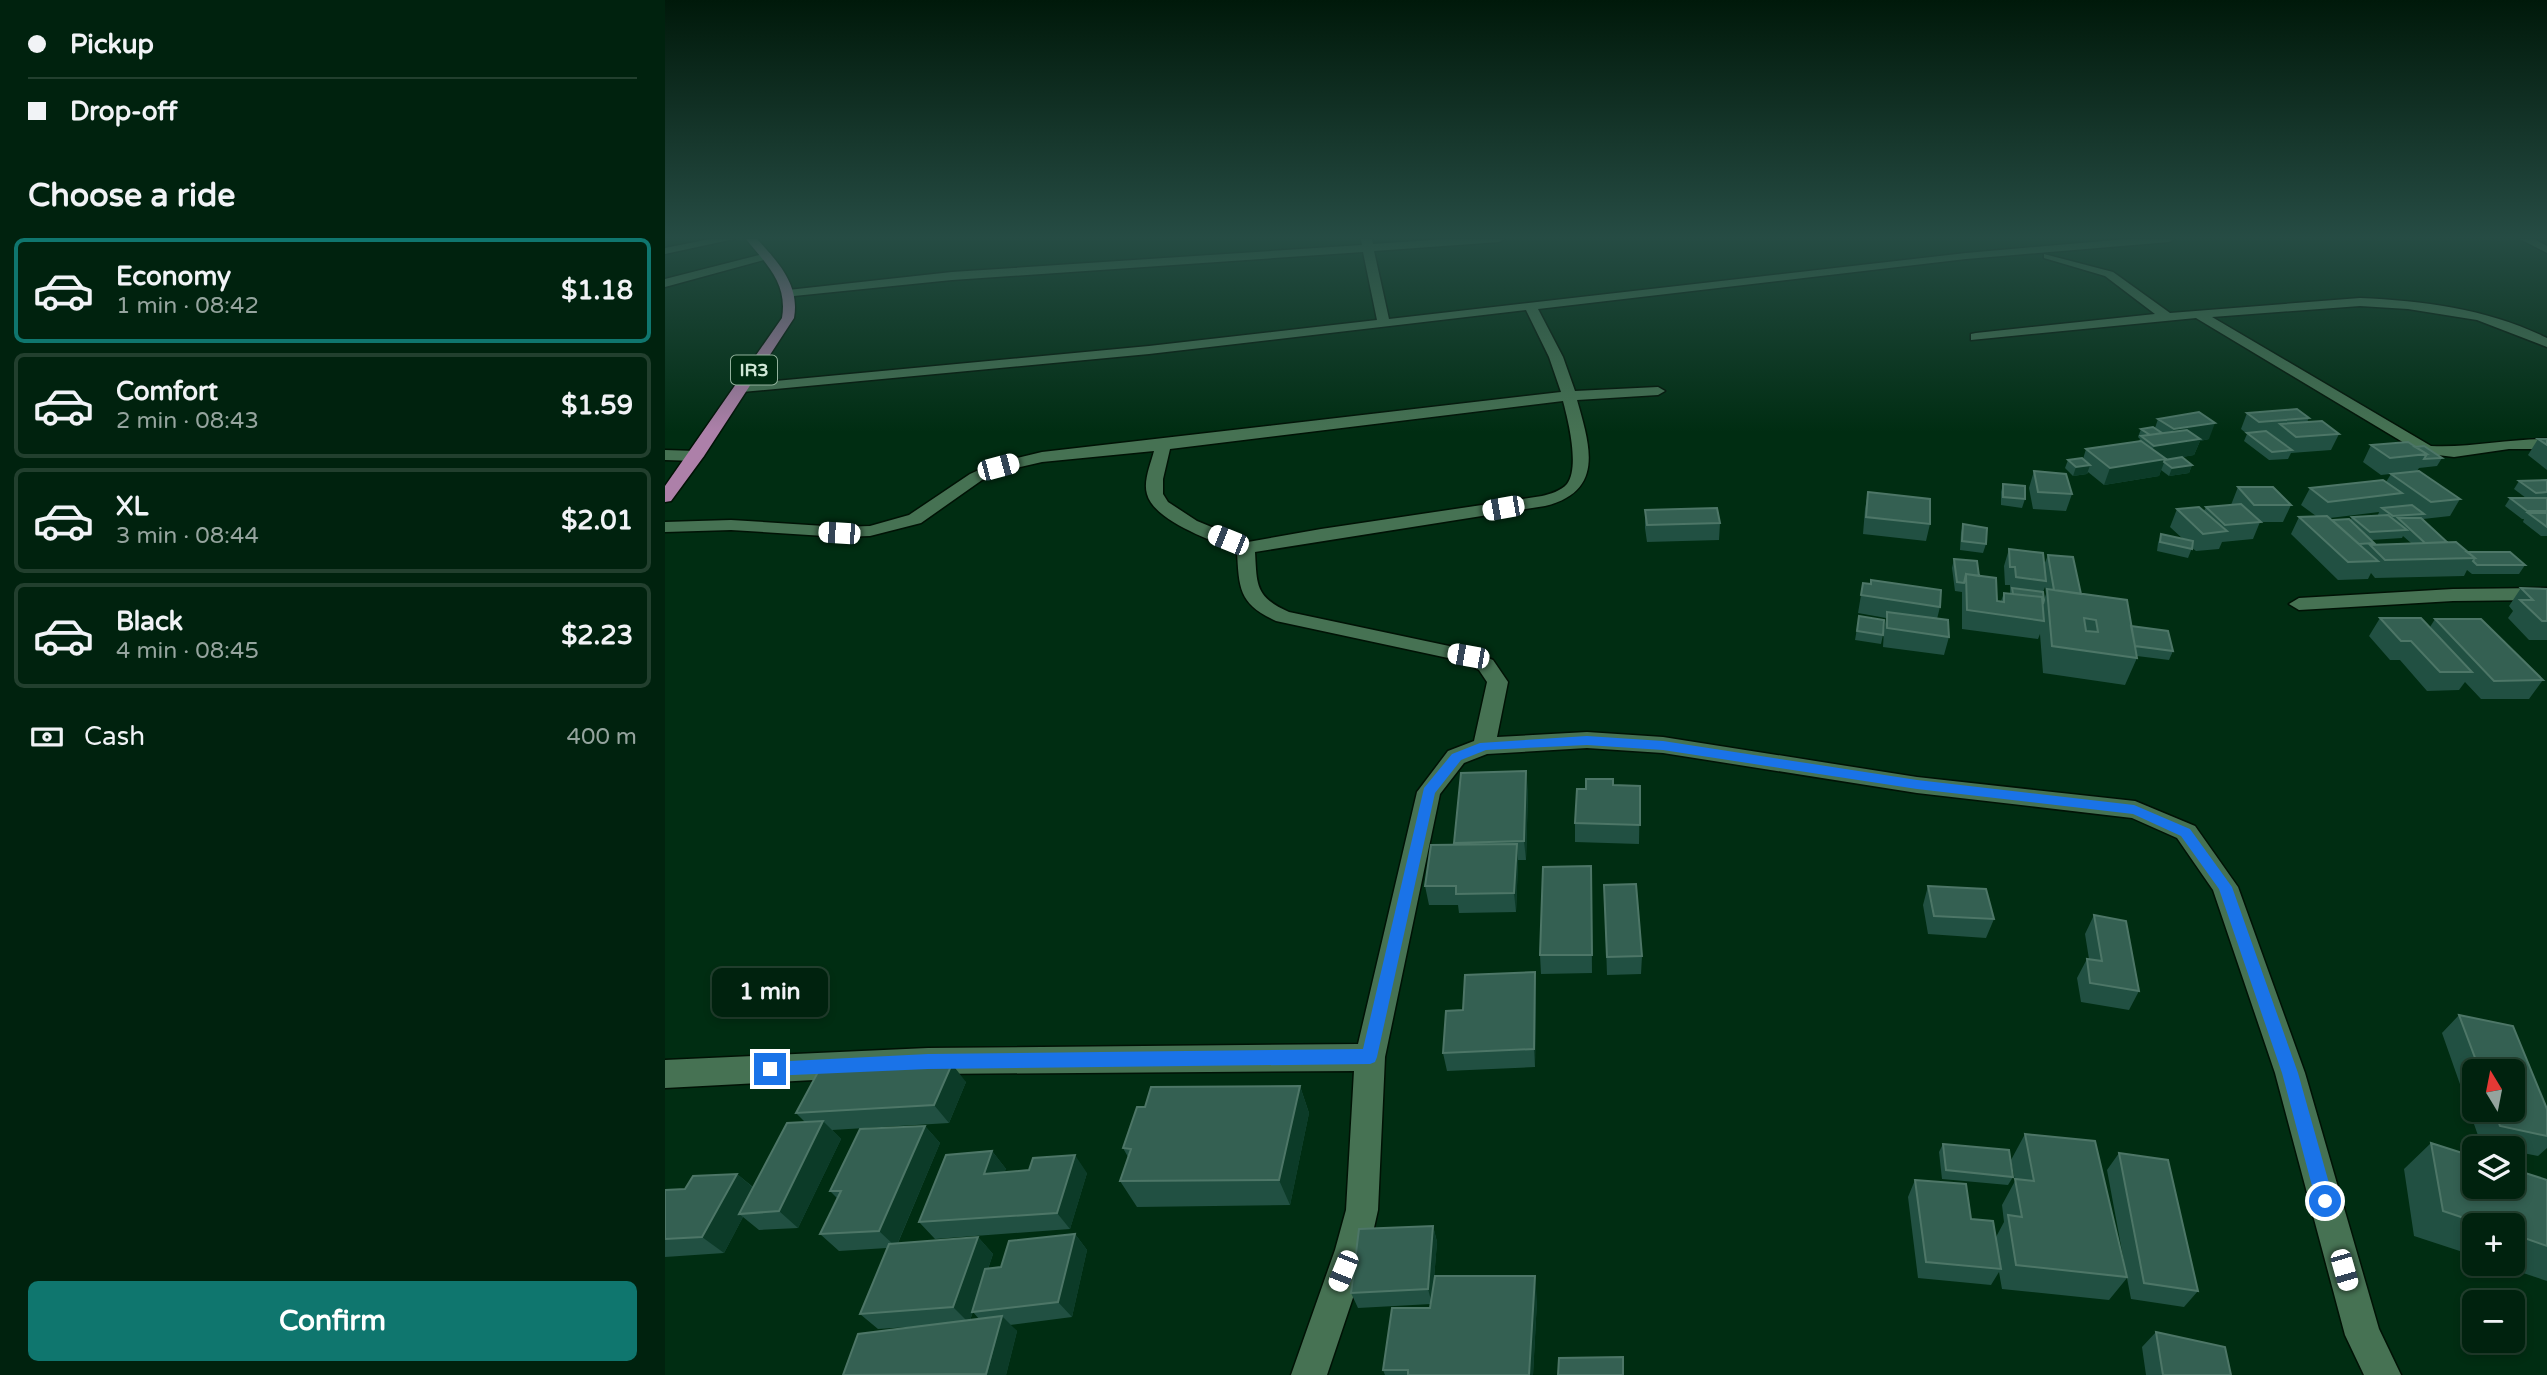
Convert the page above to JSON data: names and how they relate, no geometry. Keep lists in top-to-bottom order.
{
  "streets": {
    "main road": ["IR3"]
  },
  "north": "top",
  "page": {
    "banner": ["Pickup", "Drop-off"],
    "heading": "Choose a ride",
    "list": [
      {
        "name": "Economy",
        "note": "1 min · 08:42",
        "value": "$1.18"
      },
      {
        "name": "Comfort",
        "note": "2 min · 08:43",
        "value": "$1.59"
      },
      {
        "name": "XL",
        "note": "3 min · 08:44",
        "value": "$2.01"
      },
      {
        "name": "Black",
        "note": "4 min · 08:45",
        "value": "$2.23"
      }
    ],
    "pay": ["Cash", "400 m"],
    "bubble": "1 min",
    "map_buttons": ["+", "−"],
    "buttons": "Confirm"
  }
}
